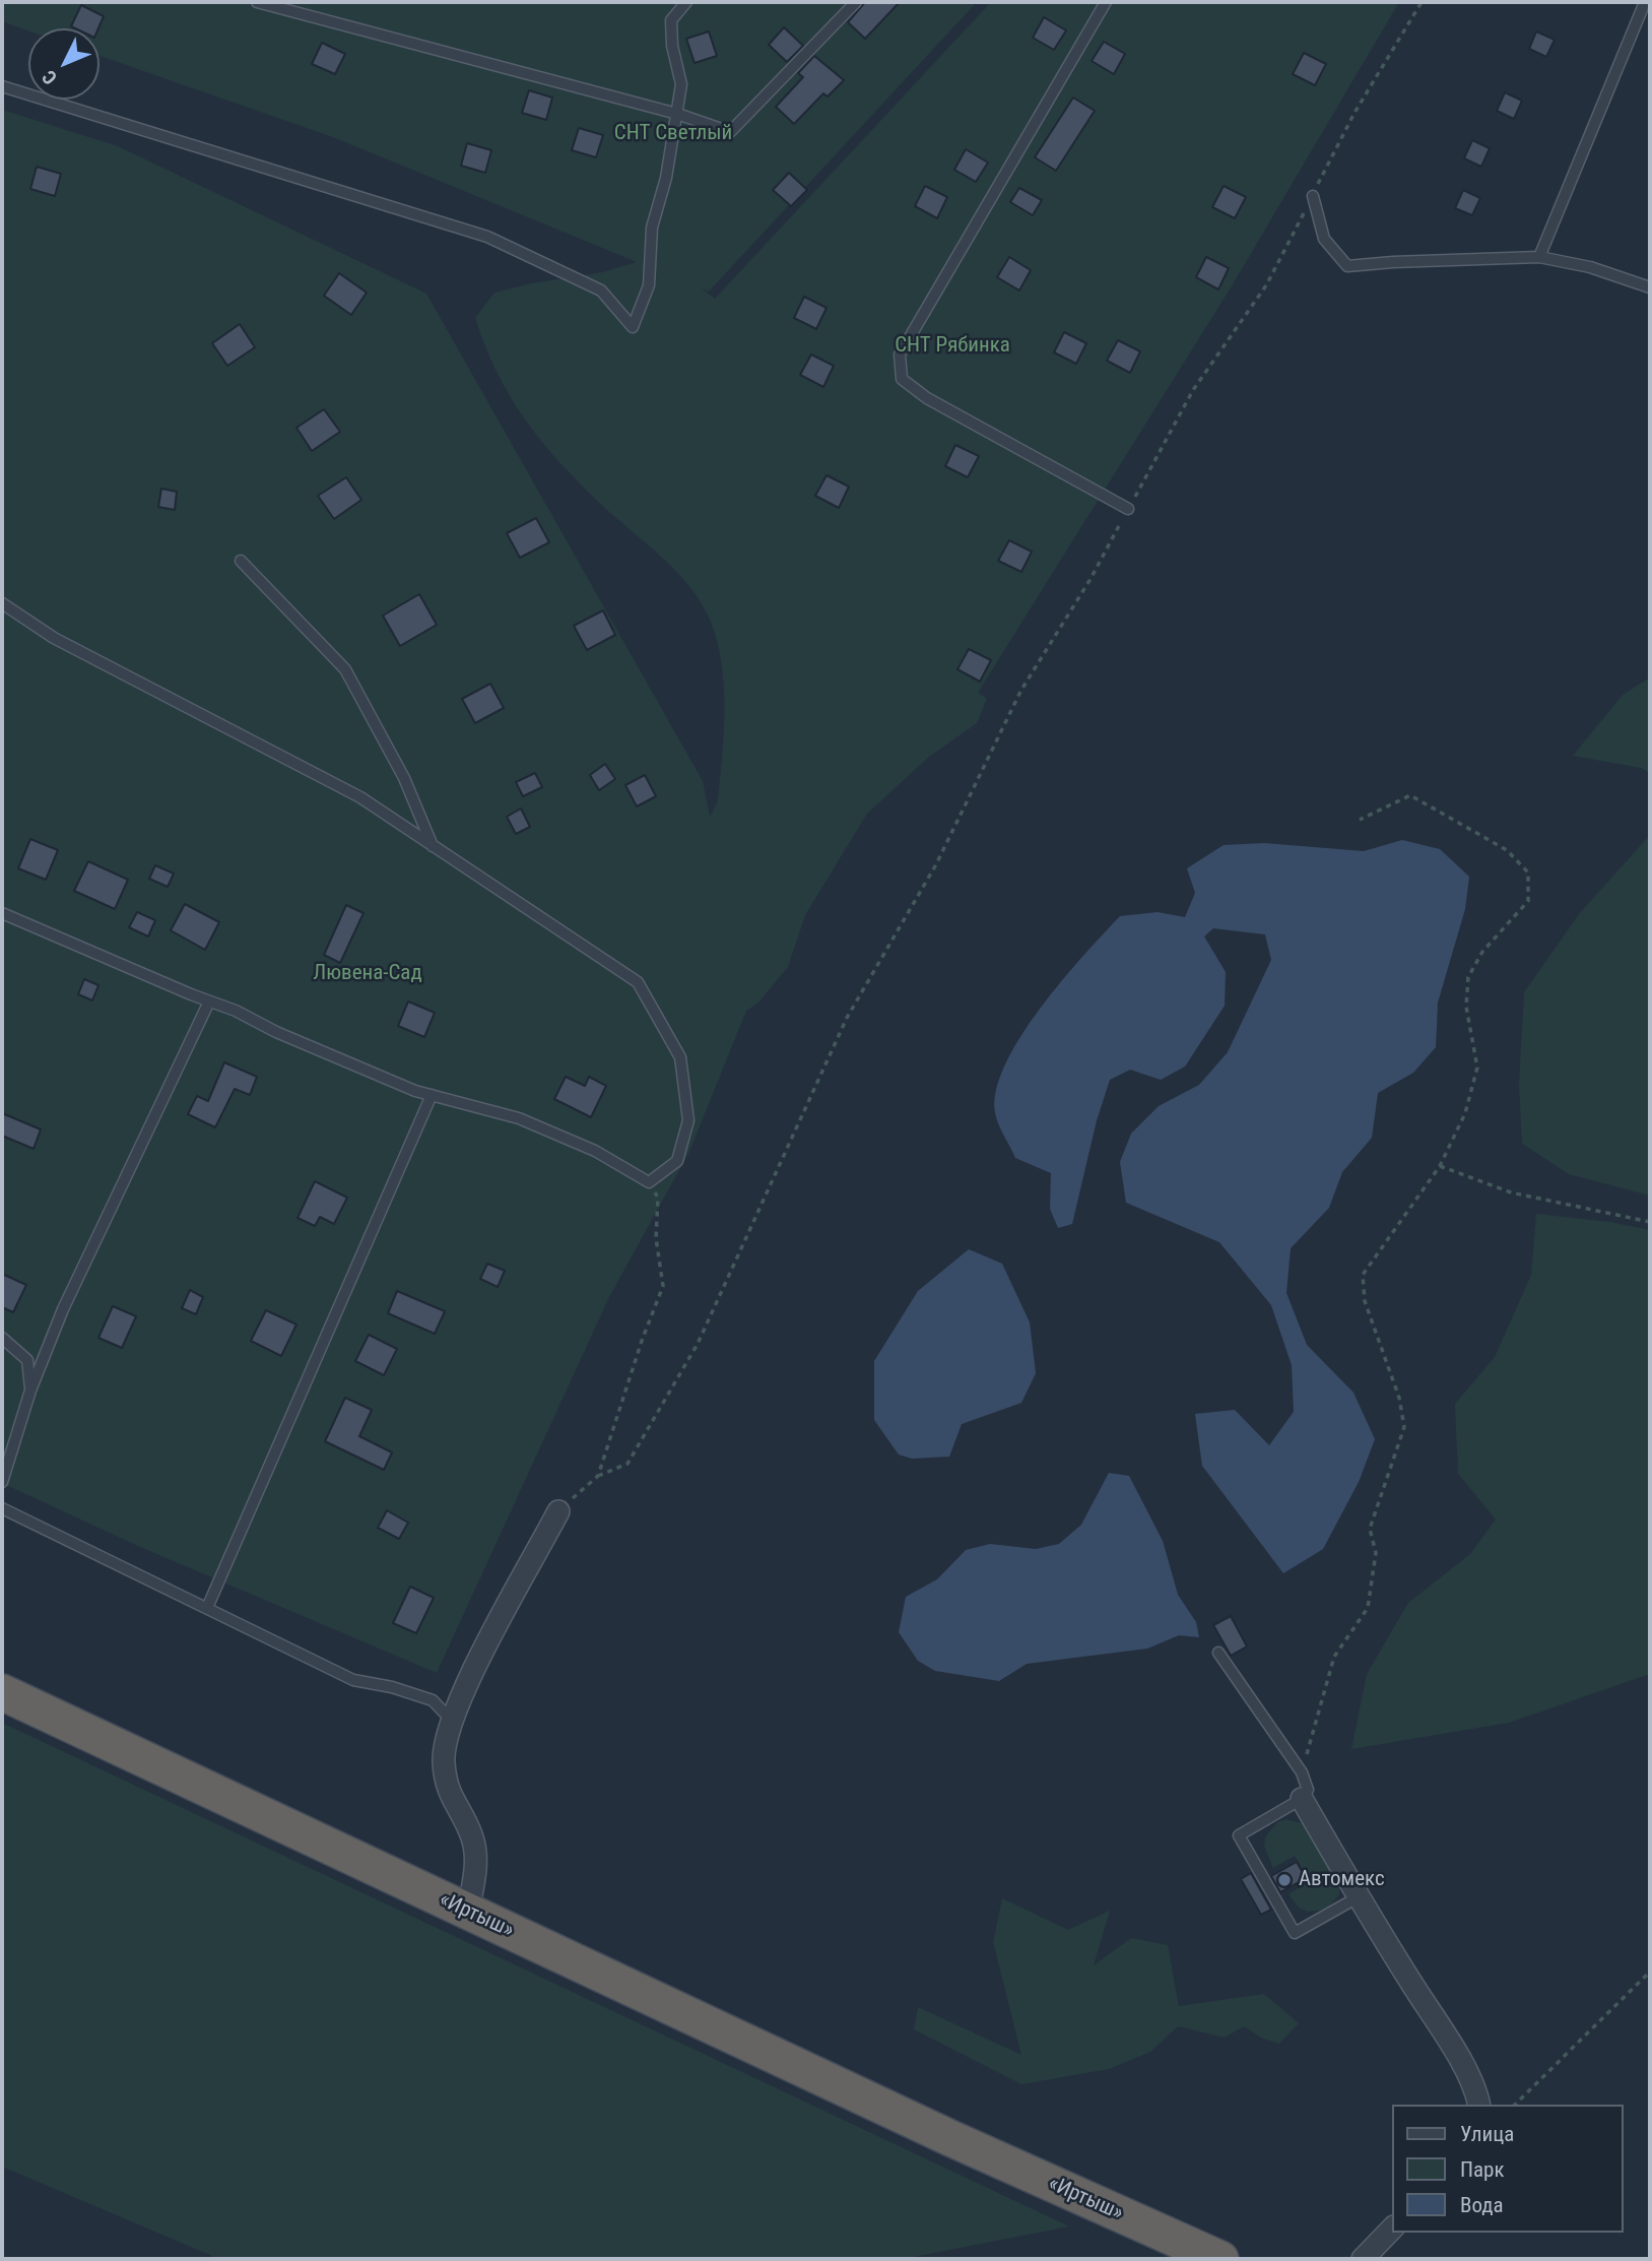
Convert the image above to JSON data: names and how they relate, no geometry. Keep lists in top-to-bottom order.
{
  "streets": {
    "highway": ["«Иртыш»"]
  },
  "parks": ["СНТ Светлый", "СНТ Рябинка", "Лювена-Сад"],
  "places": ["Автомекс"],
  "legend": ["Улица", "Парк", "Вода"],
  "north": "bottom left"
}
